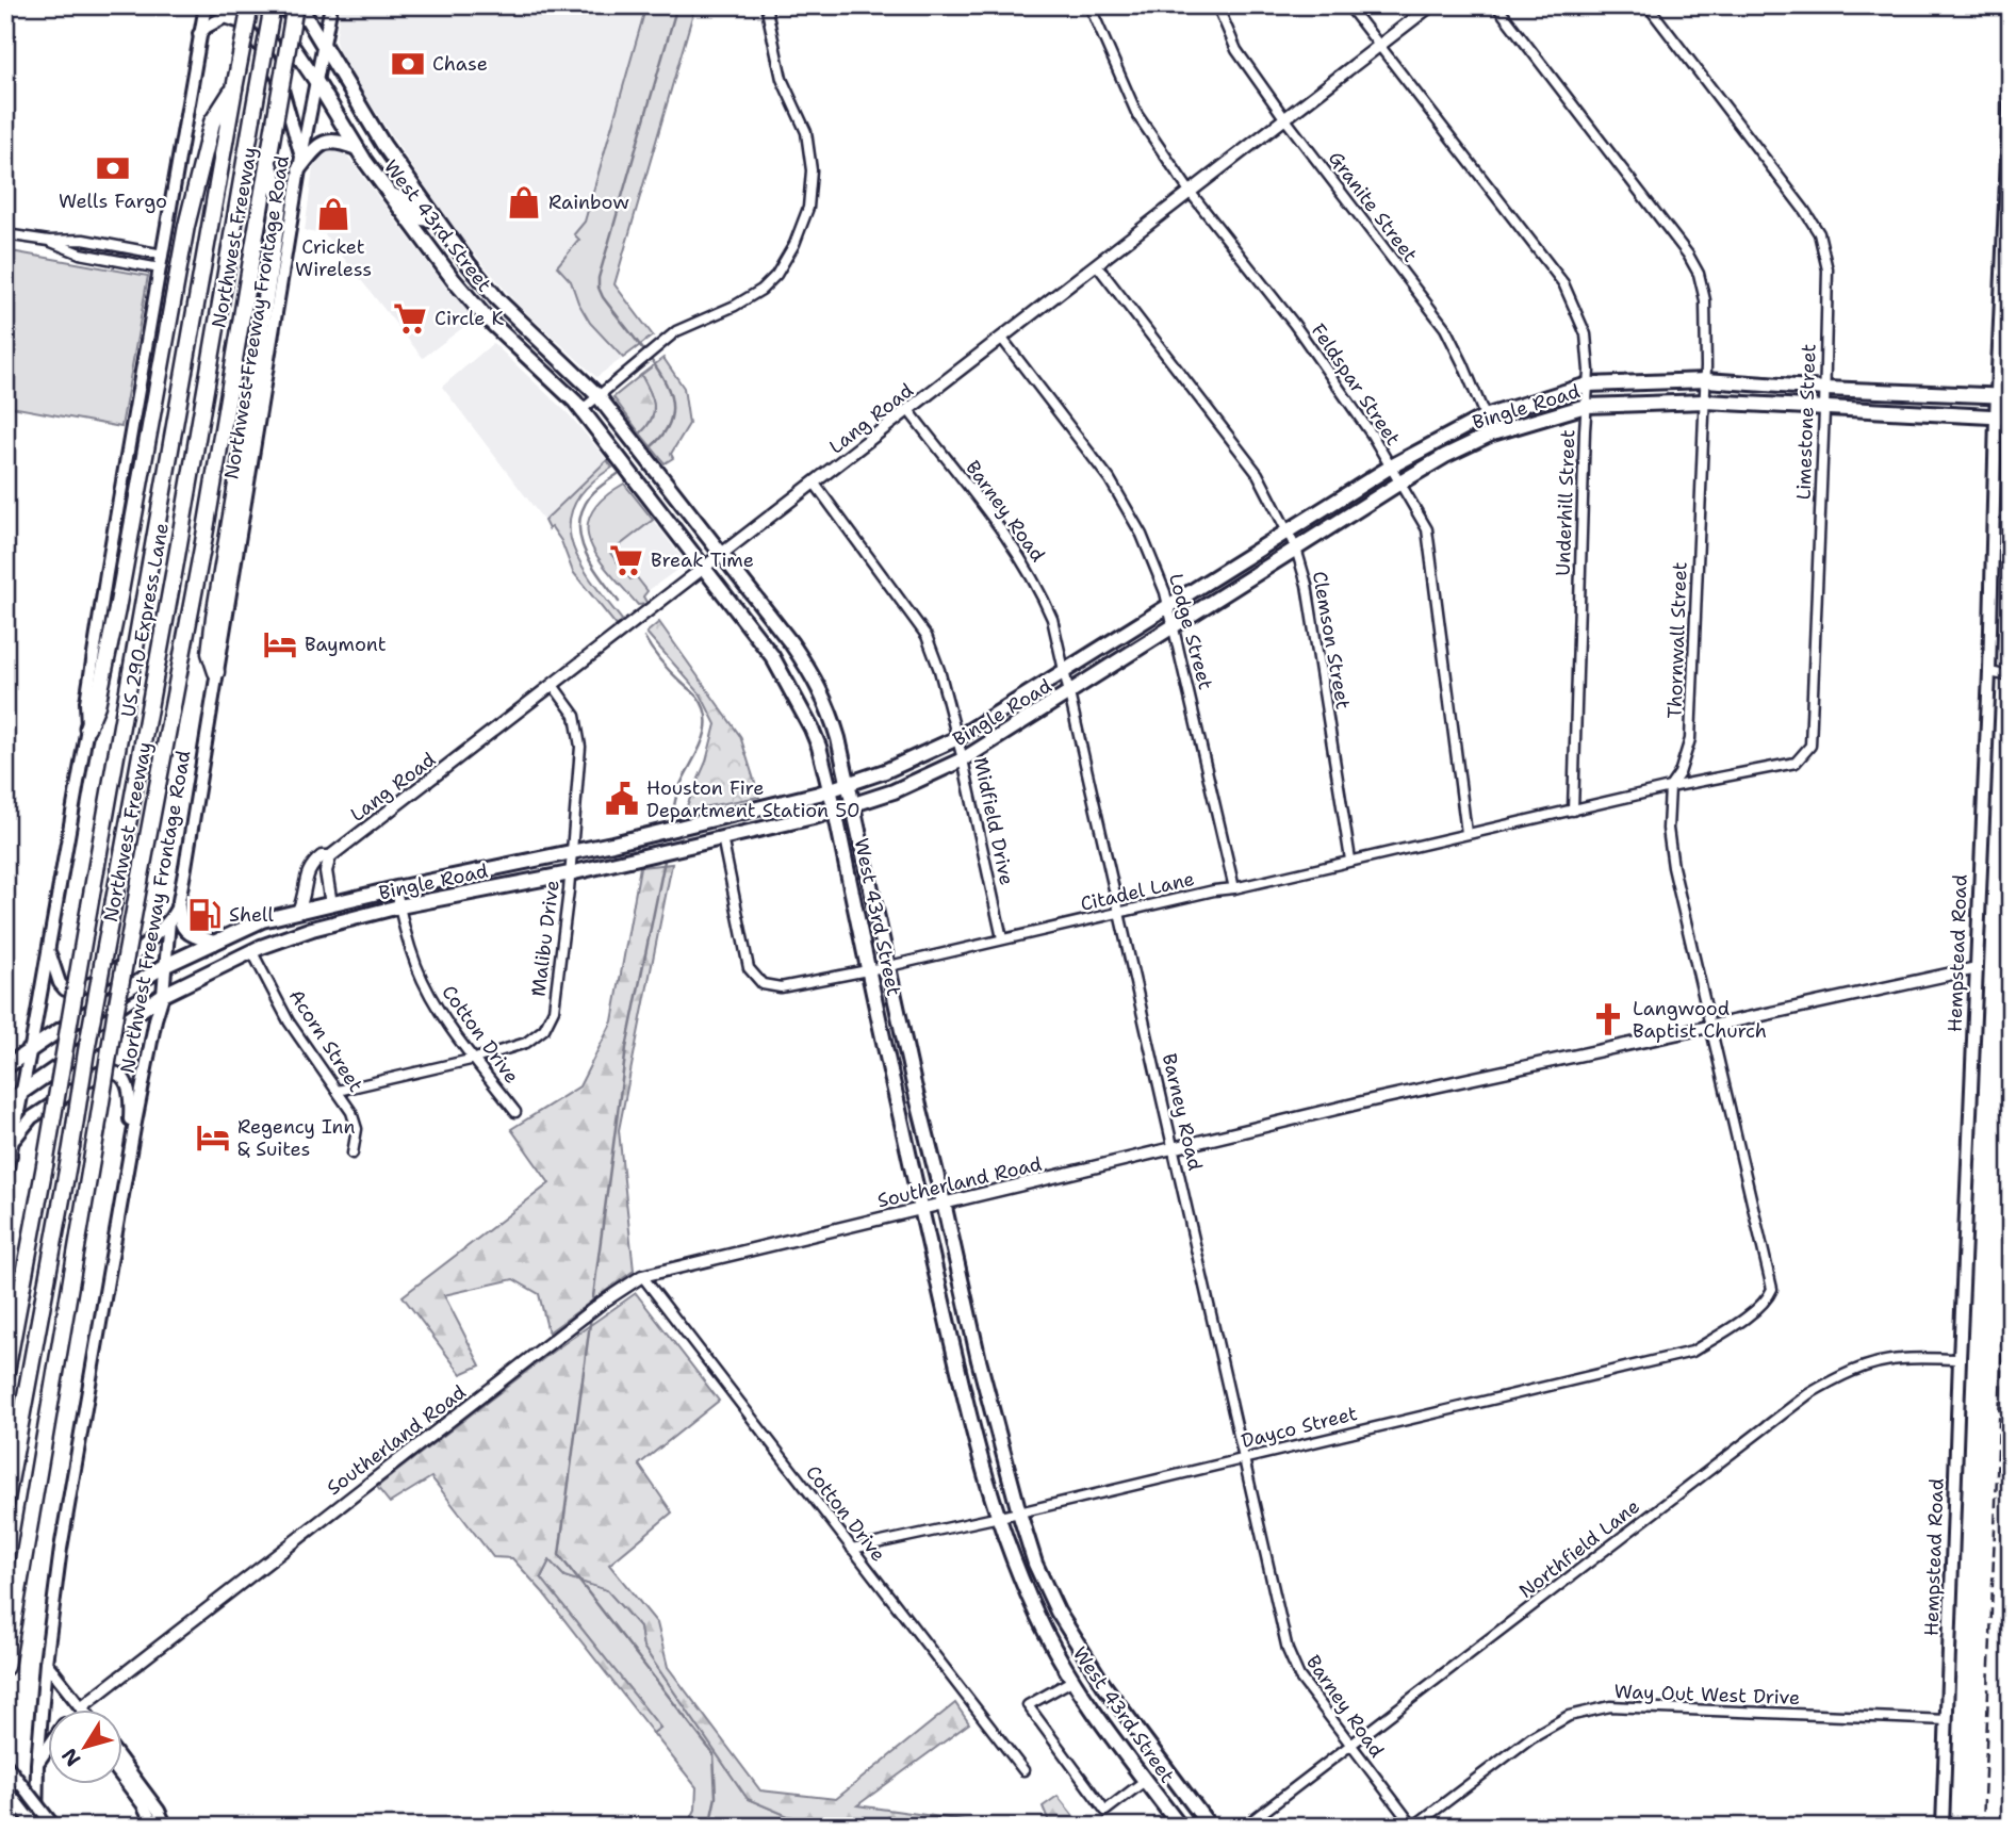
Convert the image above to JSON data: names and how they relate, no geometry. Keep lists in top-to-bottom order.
{
  "streets": {
    "highway": ["Northwest Freeway", "US 290 Express Lane"],
    "main road": [
      "West 43rd Street",
      "Northwest Freeway Frontage Road",
      "Bingle Road",
      "Hempstead Road"
    ],
    "street": [
      "Granite Street",
      "Feldspar Street",
      "Lang Road",
      "Limestone Street",
      "Underhill Street",
      "Barney Road",
      "Lodge Street",
      "Clemson Street",
      "Thornwall Street",
      "Midfield Drive",
      "Citadel Lane",
      "Malibu Drive",
      "Cotton Drive",
      "Acorn Street",
      "Southerland Road",
      "Dayco Street",
      "Northfield Lane",
      "Way Out West Drive"
    ]
  },
  "crossings": [
    ["Granite Street", "Bingle Road"],
    ["Granite Street", "Lang Road"],
    ["West 43rd Street", "Northwest Freeway"],
    ["West 43rd Street", "Northwest Freeway Frontage Road"],
    ["West 43rd Street", "Bingle Road"],
    ["West 43rd Street", "Lang Road"],
    ["West 43rd Street", "Citadel Lane"],
    ["West 43rd Street", "Southerland Road"],
    ["West 43rd Street", "Dayco Street"],
    ["Northwest Freeway Frontage Road", "Bingle Road"],
    ["Feldspar Street", "Bingle Road"],
    ["Feldspar Street", "Lang Road"],
    ["Feldspar Street", "Citadel Lane"],
    ["Bingle Road", "Lang Road"],
    ["Bingle Road", "Limestone Street"],
    ["Bingle Road", "Underhill Street"],
    ["Bingle Road", "Barney Road"],
    ["Bingle Road", "Lodge Street"],
    ["Bingle Road", "Clemson Street"],
    ["Bingle Road", "Thornwall Street"],
    ["Bingle Road", "Midfield Drive"],
    ["Bingle Road", "Citadel Lane"],
    ["Bingle Road", "Malibu Drive"],
    ["Bingle Road", "Hempstead Road"],
    ["Bingle Road", "Cotton Drive"],
    ["Bingle Road", "Acorn Street"],
    ["Lang Road", "Underhill Street"],
    ["Lang Road", "Barney Road"],
    ["Lang Road", "Lodge Street"],
    ["Lang Road", "Clemson Street"],
    ["Lang Road", "Midfield Drive"],
    ["Lang Road", "Malibu Drive"],
    ["Limestone Street", "Thornwall Street"],
    ["Limestone Street", "Citadel Lane"],
    ["Underhill Street", "Citadel Lane"],
    ["Barney Road", "Citadel Lane"],
    ["Barney Road", "Southerland Road"],
    ["Barney Road", "Dayco Street"],
    ["Barney Road", "Northfield Lane"],
    ["Barney Road", "Way Out West Drive"],
    ["Lodge Street", "Citadel Lane"],
    ["Clemson Street", "Citadel Lane"],
    ["Thornwall Street", "Citadel Lane"],
    ["Thornwall Street", "Southerland Road"],
    ["Thornwall Street", "Dayco Street"],
    ["Midfield Drive", "Citadel Lane"],
    ["Malibu Drive", "Cotton Drive"],
    ["Malibu Drive", "Acorn Street"],
    ["Hempstead Road", "Southerland Road"],
    ["Hempstead Road", "Northfield Lane"],
    ["Hempstead Road", "Way Out West Drive"],
    ["Cotton Drive", "Southerland Road"],
    ["Cotton Drive", "Dayco Street"]
  ],
  "places": {
    "bank": ["Chase", "Wells Fargo"],
    "shop": ["Rainbow", "Cricket Wireless"],
    "supermarket": ["Circle K", "Break Time"],
    "hotel": ["Baymont", "Regency Inn & Suites"],
    "public building": ["Houston Fire Department Station 50"],
    "fuel station": ["Shell"],
    "church": ["Langwood Baptist Church"]
  },
  "north": "bottom left"
}
